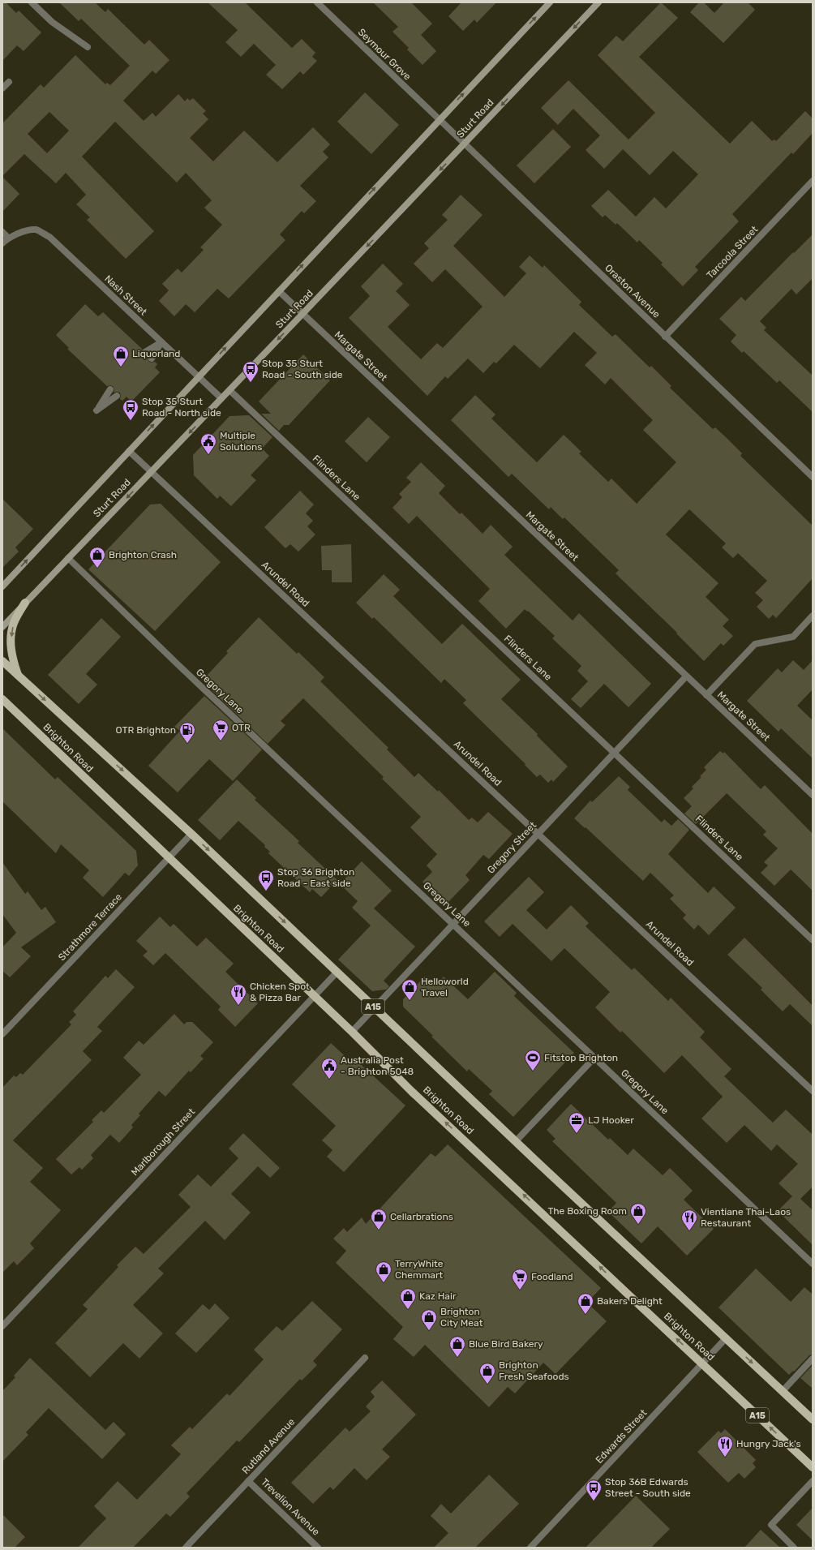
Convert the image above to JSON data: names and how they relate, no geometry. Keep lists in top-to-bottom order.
{
  "streets": {
    "main road": ["Sturt Road", "Brighton Road", "A15"],
    "street": [
      "Seymour Grove",
      "Tarcoola Street",
      "Oraston Avenue",
      "Nash Street",
      "Margate Street",
      "Flinders Lane",
      "Arundel Road",
      "Gregory Lane",
      "Gregory Street",
      "Strathmore Terrace",
      "Marlborough Street",
      "Edwards Street",
      "Rutland Avenue",
      "Trevelion Avenue"
    ]
  },
  "crossings": [
    ["Seymour Grove", "Sturt Road"],
    ["Seymour Grove", "Oraston Avenue"],
    ["Sturt Road", "Oraston Avenue"],
    ["Sturt Road", "Nash Street"],
    ["Sturt Road", "Margate Street"],
    ["Sturt Road", "Flinders Lane"],
    ["Sturt Road", "Arundel Road"],
    ["Sturt Road", "Gregory Lane"],
    ["Tarcoola Street", "Oraston Avenue"],
    ["Margate Street", "Gregory Street"],
    ["Flinders Lane", "Gregory Street"],
    ["Arundel Road", "Gregory Street"],
    ["Gregory Lane", "Gregory Street"],
    ["Brighton Road", "Gregory Street"],
    ["Brighton Road", "Strathmore Terrace"],
    ["Brighton Road", "Marlborough Street"],
    ["Brighton Road", "Edwards Street"],
    ["Rutland Avenue", "Trevelion Avenue"]
  ],
  "places": {
    "shop": [
      "Liquorland",
      "Brighton Crash",
      "Helloworld Travel",
      "The Boxing Room",
      "Cellarbrations",
      "TerryWhite Chemmart",
      "Kaz Hair",
      "Bakers Delight",
      "Brighton City Meat",
      "Blue Bird Bakery",
      "Brighton Fresh Seafoods"
    ],
    "bus stop": [
      "Stop 35 Sturt Road - South side",
      "Stop 35 Sturt Road - North side",
      "Stop 36 Brighton Road - East side",
      "Stop 36B Edwards Street - South side"
    ],
    "public building": ["Multiple Solutions", "Australia Post - Brighton 5048"],
    "supermarket": ["OTR", "Foodland"],
    "fuel station": ["OTR Brighton"],
    "restaurant": ["Chicken Spot & Pizza Bar", "Vientiane Thai-Laos Restaurant", "Hungry Jack's"],
    "sports": ["Fitstop Brighton"],
    "office": ["LJ Hooker"]
  }
}
